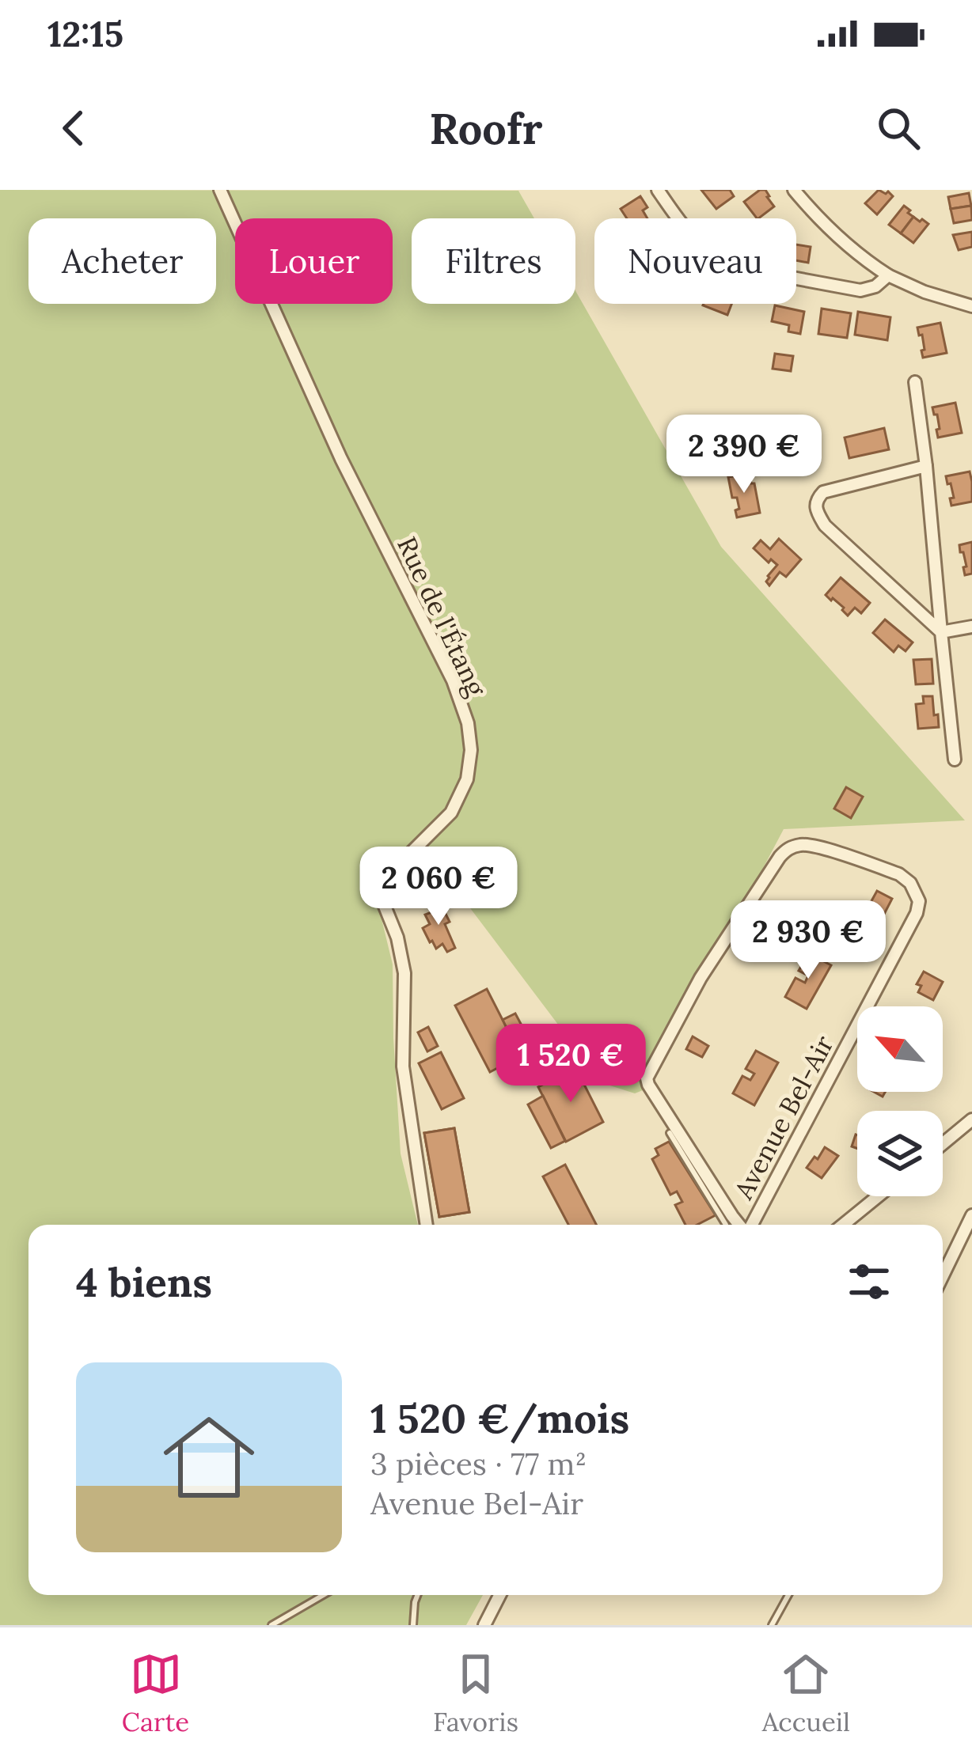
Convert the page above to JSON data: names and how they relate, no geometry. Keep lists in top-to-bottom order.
{
  "streets": {
    "street": ["Rue de l'Étang", "Avenue Bel-Air"]
  },
  "north": "top left",
  "page": {
    "status": "12:15",
    "header": "Roofr",
    "chip": [
      "Acheter",
      "Louer",
      "Filtres",
      "Nouveau"
    ],
    "price": [
      "2 390 €",
      "2 060 €",
      "2 930 €",
      "1 520 €"
    ],
    "heading": "4 biens",
    "list": [
      {
        "name": "1 520 €/mois",
        "note": "3 pièces · 77 m² · Avenue Bel-Air"
      }
    ],
    "tabs": ["Carte", "Favoris", "Accueil"]
  }
}
